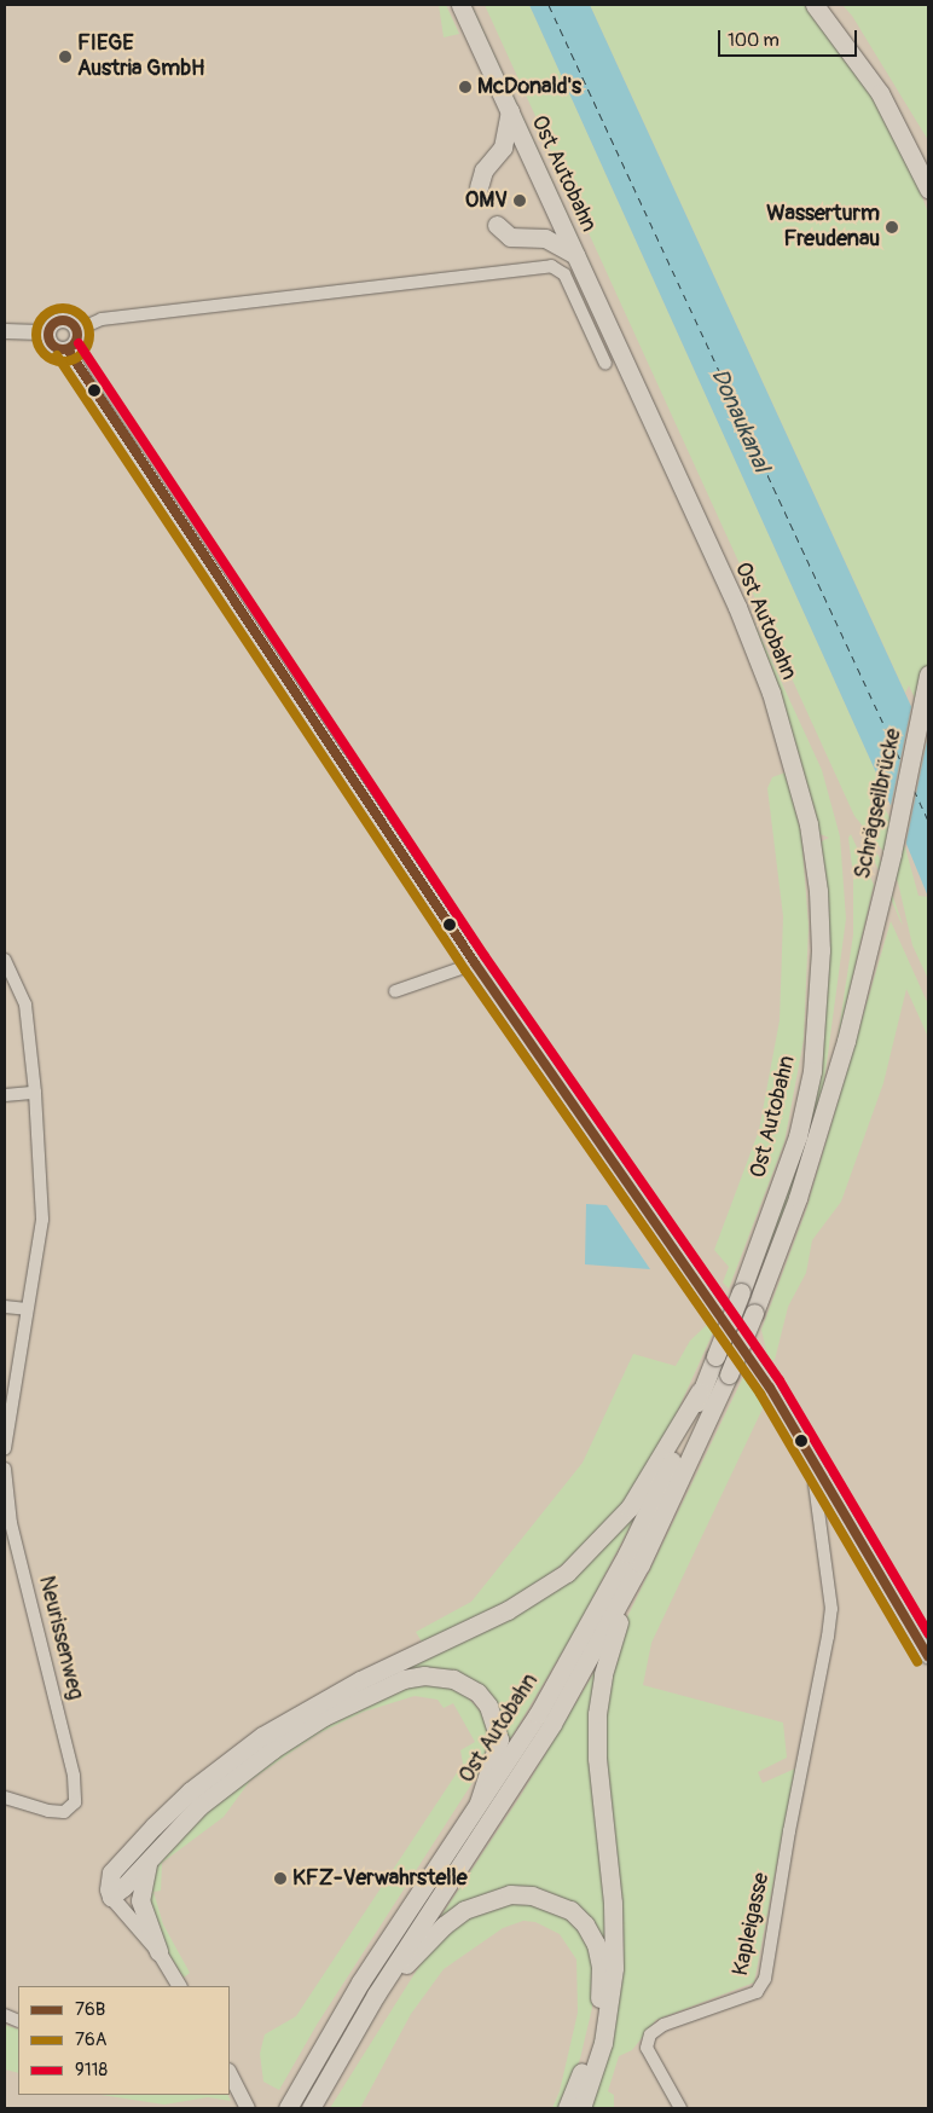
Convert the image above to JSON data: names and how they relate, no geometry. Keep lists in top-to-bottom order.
{
  "streets": {
    "highway": ["Ost Autobahn", "Schrägseilbrücke"],
    "street": ["Neurissenweg", "Kapleigasse"]
  },
  "crossings": [
    ["Ost Autobahn", "Schrägseilbrücke"]
  ],
  "water": ["Donaukanal"],
  "places": [
    "FIEGE Austria GmbH",
    "McDonald's",
    "OMV",
    "Wasserturm Freudenau",
    "KFZ-Verwahrstelle"
  ],
  "lines": ["transit line 76A", "transit line 76B", "transit line 9118"],
  "legend": ["76B", "76A", "9118"],
  "scale_bar": "100 m"
}
